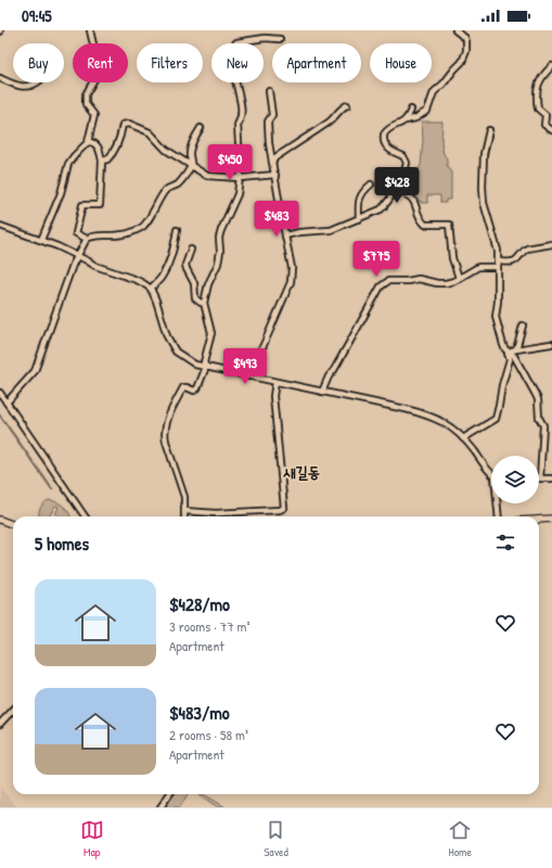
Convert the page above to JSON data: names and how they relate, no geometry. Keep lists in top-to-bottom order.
{
  "districts": ["새길동"],
  "page": {
    "status": "09:45",
    "chip": [
      "Buy",
      "Rent",
      "Filters",
      "New",
      "Apartment",
      "House"
    ],
    "price": [
      "$450",
      "$428",
      "$483",
      "$775",
      "$493"
    ],
    "heading": "5 homes",
    "list": [
      {
        "name": "$428/mo",
        "note": "3 rooms · 77 m² · Apartment"
      },
      {
        "name": "$483/mo",
        "note": "2 rooms · 58 m² · Apartment"
      }
    ],
    "tabs": ["Map", "Saved", "Home"]
  }
}
